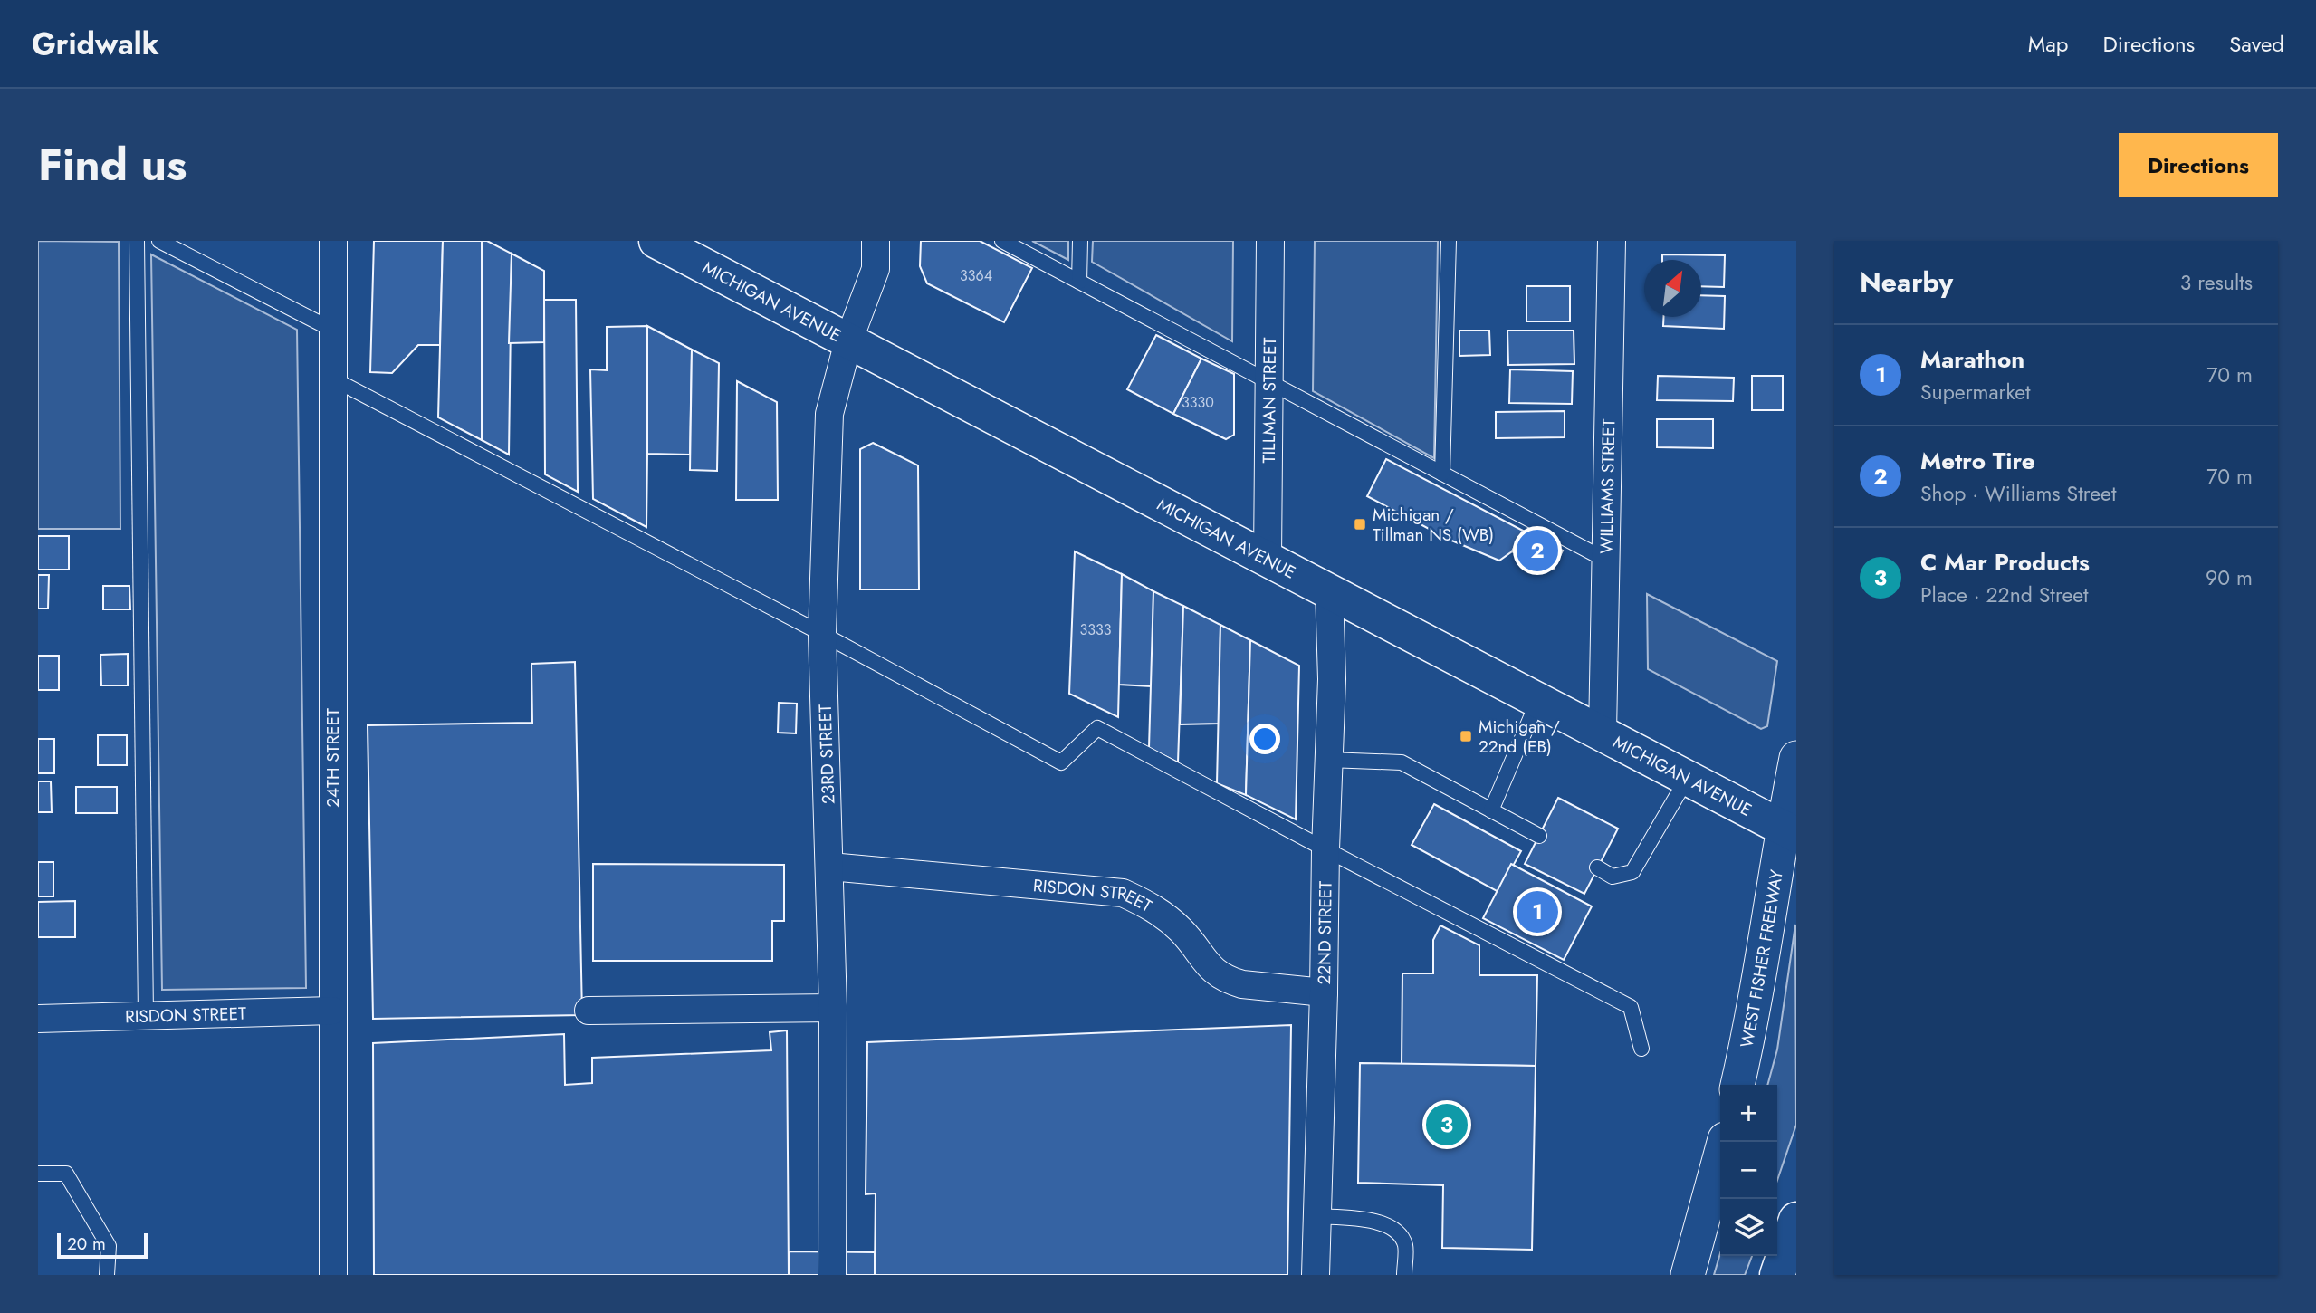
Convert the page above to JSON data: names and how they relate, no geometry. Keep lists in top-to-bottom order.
{
  "streets": {
    "main road": ["MICHIGAN AVENUE"],
    "street": [
      "TILLMAN STREET",
      "WILLIAMS STREET",
      "23RD STREET",
      "24TH STREET",
      "RISDON STREET",
      "22ND STREET",
      "WEST FISHER FREEWAY"
    ]
  },
  "crossings": [
    ["MICHIGAN AVENUE", "TILLMAN STREET"],
    ["MICHIGAN AVENUE", "WILLIAMS STREET"],
    ["MICHIGAN AVENUE", "23RD STREET"],
    ["MICHIGAN AVENUE", "22ND STREET"],
    ["MICHIGAN AVENUE", "WEST FISHER FREEWAY"],
    ["23RD STREET", "RISDON STREET"],
    ["24TH STREET", "RISDON STREET"],
    ["RISDON STREET", "22ND STREET"]
  ],
  "places": {
    "transit": ["Michigan / Tillman NS (WB)", "Michigan / 22nd (EB)"]
  },
  "house_numbers": ["3364", "3330", "3333"],
  "scale_bar": "20 m",
  "north": "top right",
  "page": {
    "header": "Gridwalk",
    "nav": ["Map", "Directions", "Saved"],
    "title": "Find us",
    "buttons": "Directions",
    "heading": ["Nearby", "3 results"],
    "list": [
      {
        "mark": "1",
        "name": "Marathon",
        "note": "Supermarket",
        "value": "70 m"
      },
      {
        "mark": "2",
        "name": "Metro Tire",
        "note": "Shop · Williams Street",
        "value": "70 m"
      },
      {
        "mark": "3",
        "name": "C Mar Products",
        "note": "Place · 22nd Street",
        "value": "90 m"
      }
    ],
    "pins": ["2", "1", "3"],
    "map_buttons": ["+", "−"],
    "scale": "20 m"
  }
}
